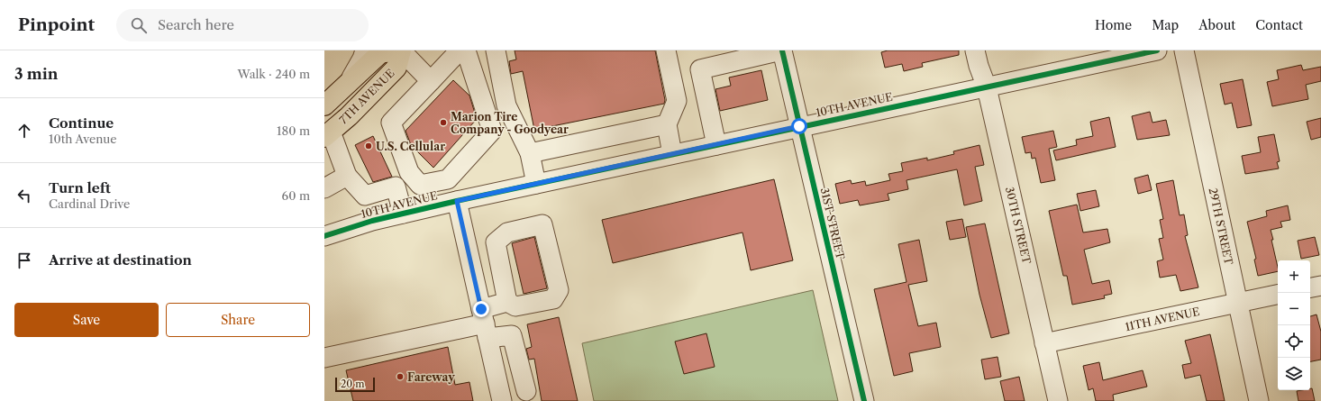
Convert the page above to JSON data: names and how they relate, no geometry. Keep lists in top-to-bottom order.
{
  "streets": {
    "main road": ["7TH AVENUE"],
    "street": [
      "10TH AVENUE",
      "31ST STREET",
      "30TH STREET",
      "29TH STREET",
      "11TH AVENUE"
    ]
  },
  "crossings": [
    ["10TH AVENUE", "31ST STREET"],
    ["10TH AVENUE", "30TH STREET"],
    ["30TH STREET", "11TH AVENUE"],
    ["29TH STREET", "11TH AVENUE"]
  ],
  "places": ["Marion Tire Company - Goodyear", "U.S. Cellular", "Fareway"],
  "scale_bar": "20 m",
  "page": {
    "header": "Pinpoint",
    "search": "Search here",
    "nav": [
      "Home",
      "Map",
      "About",
      "Contact"
    ],
    "heading": ["3 min", "Walk · 240 m"],
    "list": [
      ["Continue", "10th Avenue", "180 m"],
      ["Turn left", "Cardinal Drive", "60 m"],
      "Arrive at destination"
    ],
    "map_buttons": ["+", "−"],
    "buttons": ["Save", "Share"],
    "scale": "20 m"
  }
}
